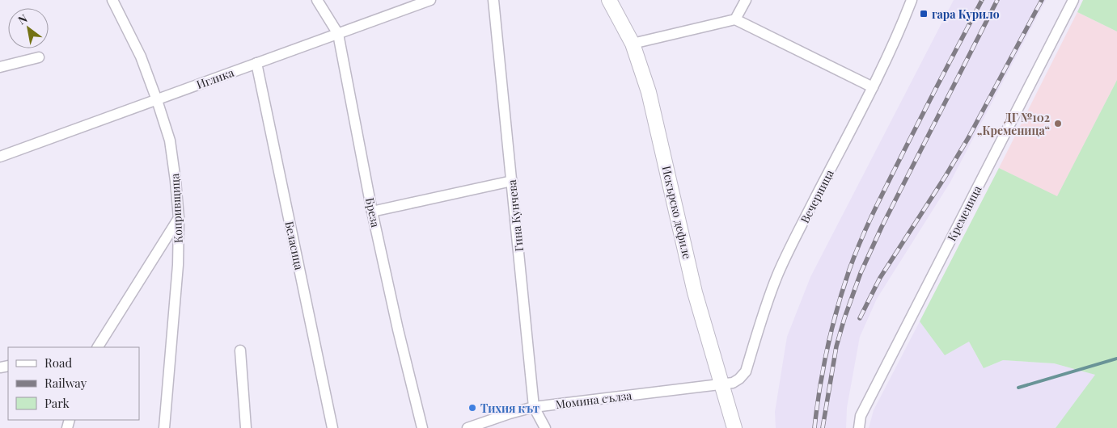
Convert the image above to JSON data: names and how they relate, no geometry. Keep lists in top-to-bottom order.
{
  "streets": {
    "main road": ["Искърско дефиле"],
    "street": [
      "Иглика",
      "Вечерница",
      "Копривщица",
      "Бреза",
      "Кременица",
      "Гина Кунчева",
      "Беласица",
      "Момина сълза"
    ]
  },
  "crossings": [
    ["Иглика", "Копривщица"],
    ["Иглика", "Бреза"],
    ["Иглика", "Беласица"],
    ["Вечерница", "Искърско дефиле"],
    ["Вечерница", "Момина сълза"],
    ["Искърско дефиле", "Момина сълза"],
    ["Гина Кунчева", "Момина сълза"]
  ],
  "places": {
    "transit": ["гара Курило"],
    "other": ["ДГ №102 „Кременица“", "Тихия кът"]
  },
  "legend": ["Road", "Railway", "Park"],
  "north": "top left"
}
